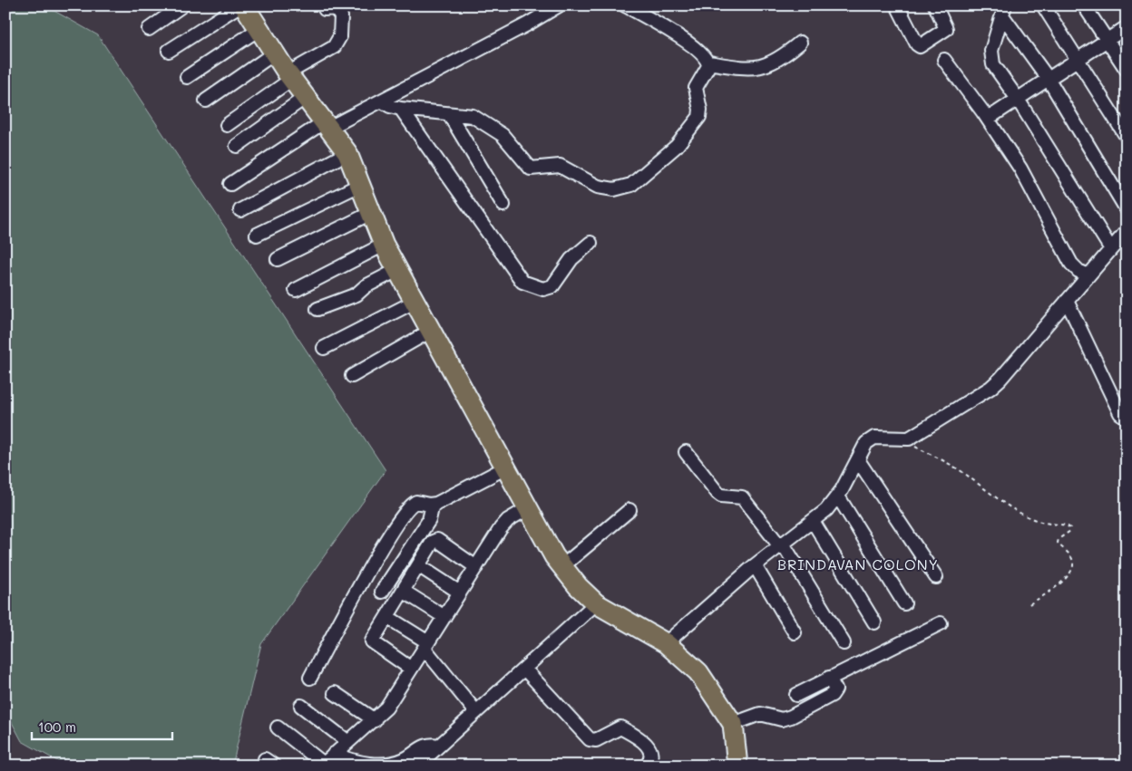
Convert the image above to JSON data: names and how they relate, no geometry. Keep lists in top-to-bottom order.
{
  "districts": ["BRINDAVAN COLONY"],
  "scale_bar": "100 m"
}
